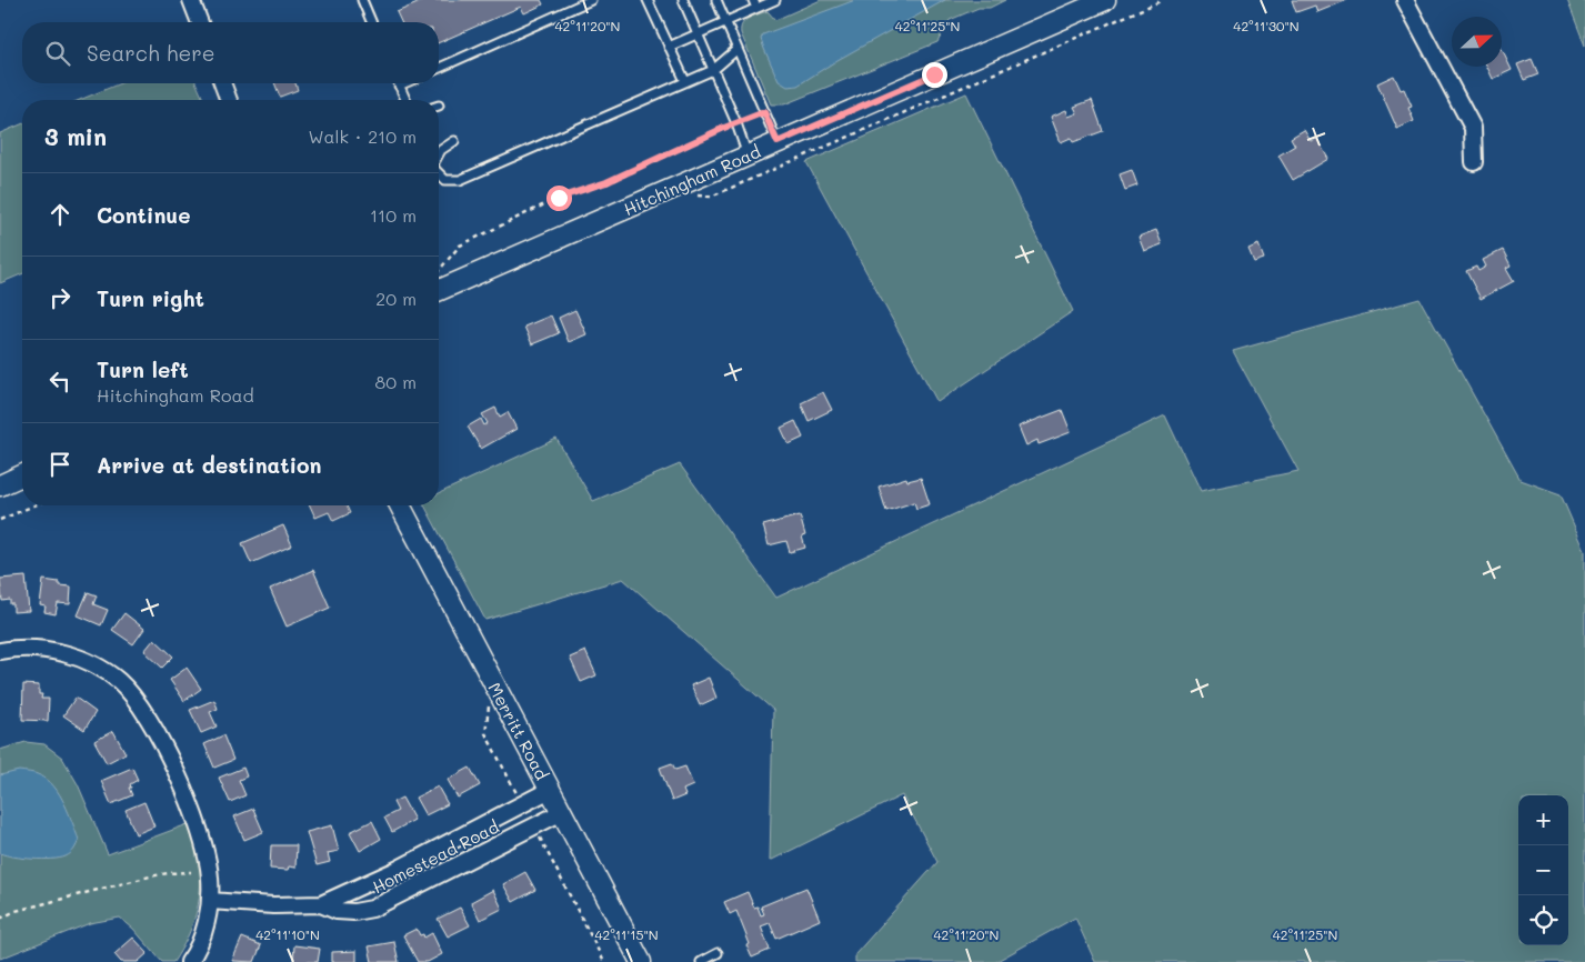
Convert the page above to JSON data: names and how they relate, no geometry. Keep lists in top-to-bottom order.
{
  "streets": {
    "street": ["Hitchingham Road", "Merritt Road", "Homestead Road"]
  },
  "crossings": [
    ["Merritt Road", "Homestead Road"]
  ],
  "north": "right",
  "page": {
    "search": "Search here",
    "heading": ["3 min", "Walk · 210 m"],
    "list": [
      ["Continue", "110 m"],
      ["Turn right", "20 m"],
      ["Turn left", "Hitchingham Road", "80 m"],
      "Arrive at destination"
    ],
    "map_buttons": ["+", "−"]
  },
  "coordinates": [
    "42°11'20\"N",
    "42°11'25\"N",
    "42°11'30\"N",
    "42°11'10\"N",
    "42°11'15\"N"
  ]
}
